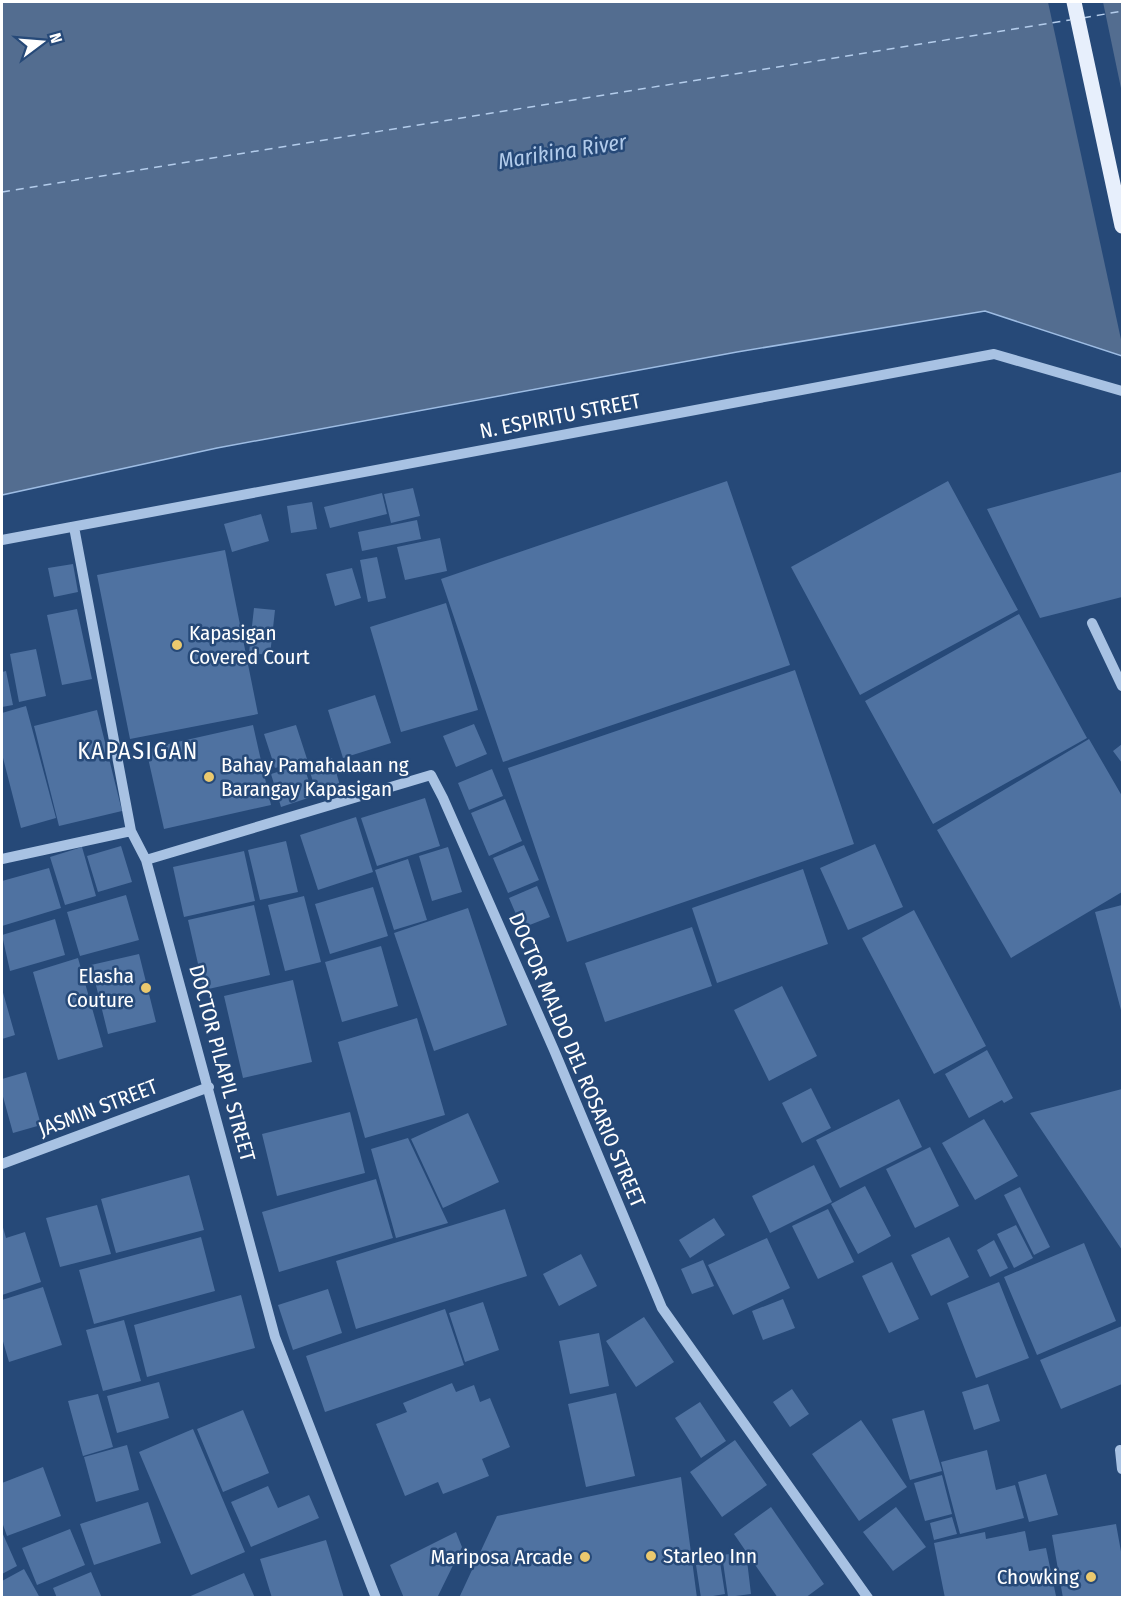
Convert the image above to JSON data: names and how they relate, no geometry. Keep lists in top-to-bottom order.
{
  "streets": {
    "street": [
      "N. ESPIRITU STREET",
      "DOCTOR MALDO DEL ROSARIO STREET",
      "DOCTOR PILAPIL STREET",
      "JASMIN STREET"
    ]
  },
  "crossings": [
    ["N. ESPIRITU STREET", "DOCTOR PILAPIL STREET"],
    ["DOCTOR MALDO DEL ROSARIO STREET", "DOCTOR PILAPIL STREET"],
    ["DOCTOR PILAPIL STREET", "JASMIN STREET"]
  ],
  "districts": ["KAPASIGAN"],
  "water": ["Marikina River"],
  "places": [
    "Kapasigan Covered Court",
    "Bahay Pamahalaan ng Barangay Kapasigan",
    "Elasha Couture",
    "Starleo Inn",
    "Mariposa Arcade",
    "Chowking"
  ],
  "north": "right"
}
